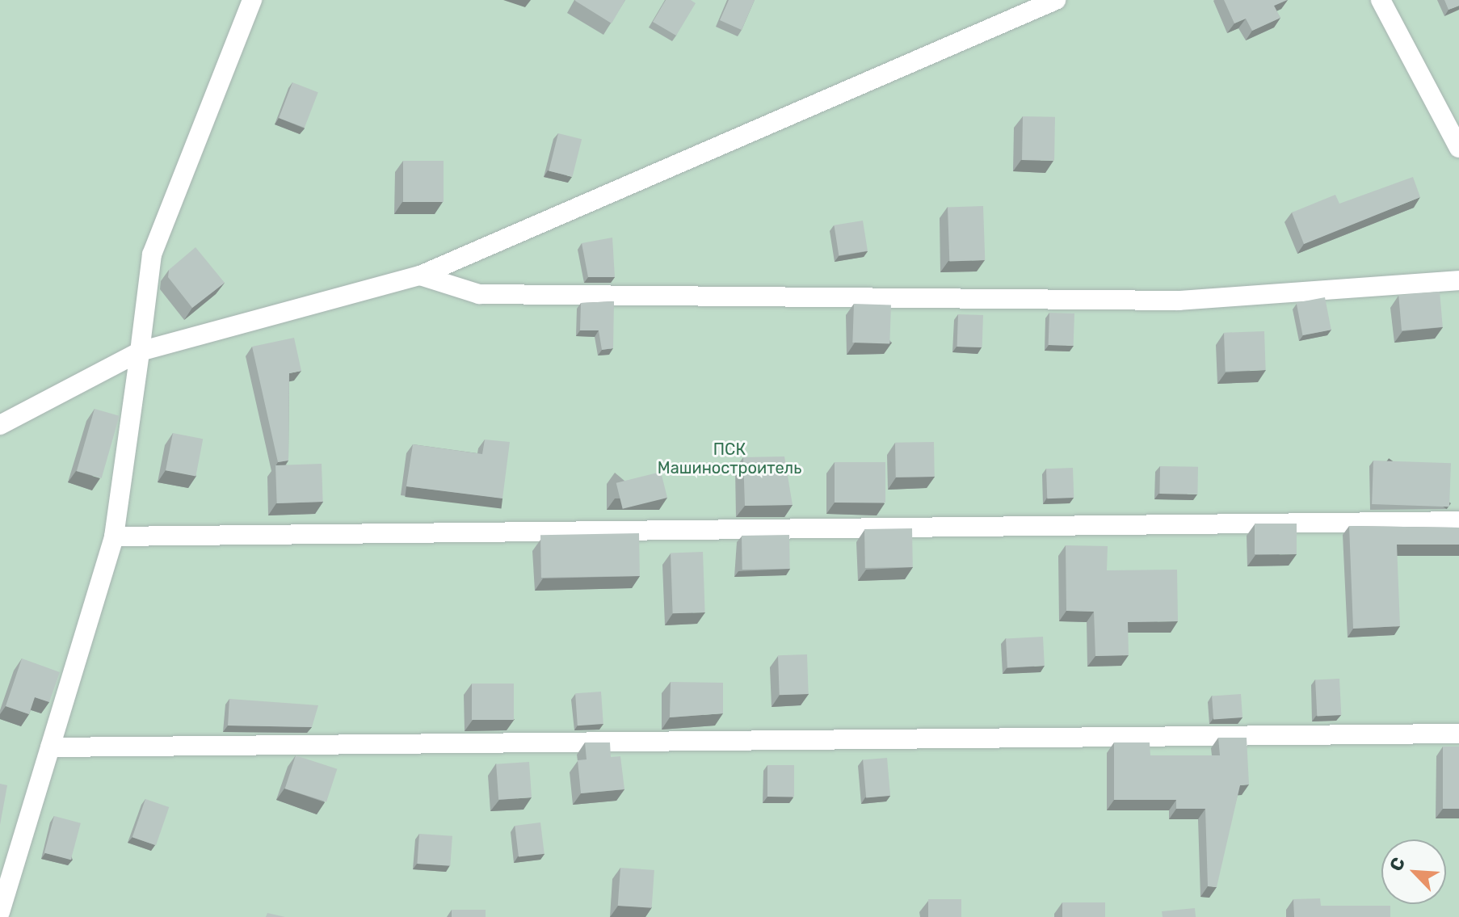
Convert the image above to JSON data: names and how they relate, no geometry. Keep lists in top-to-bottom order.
{
  "parks": ["ПСК Машиностроитель"],
  "north": "top left"
}
